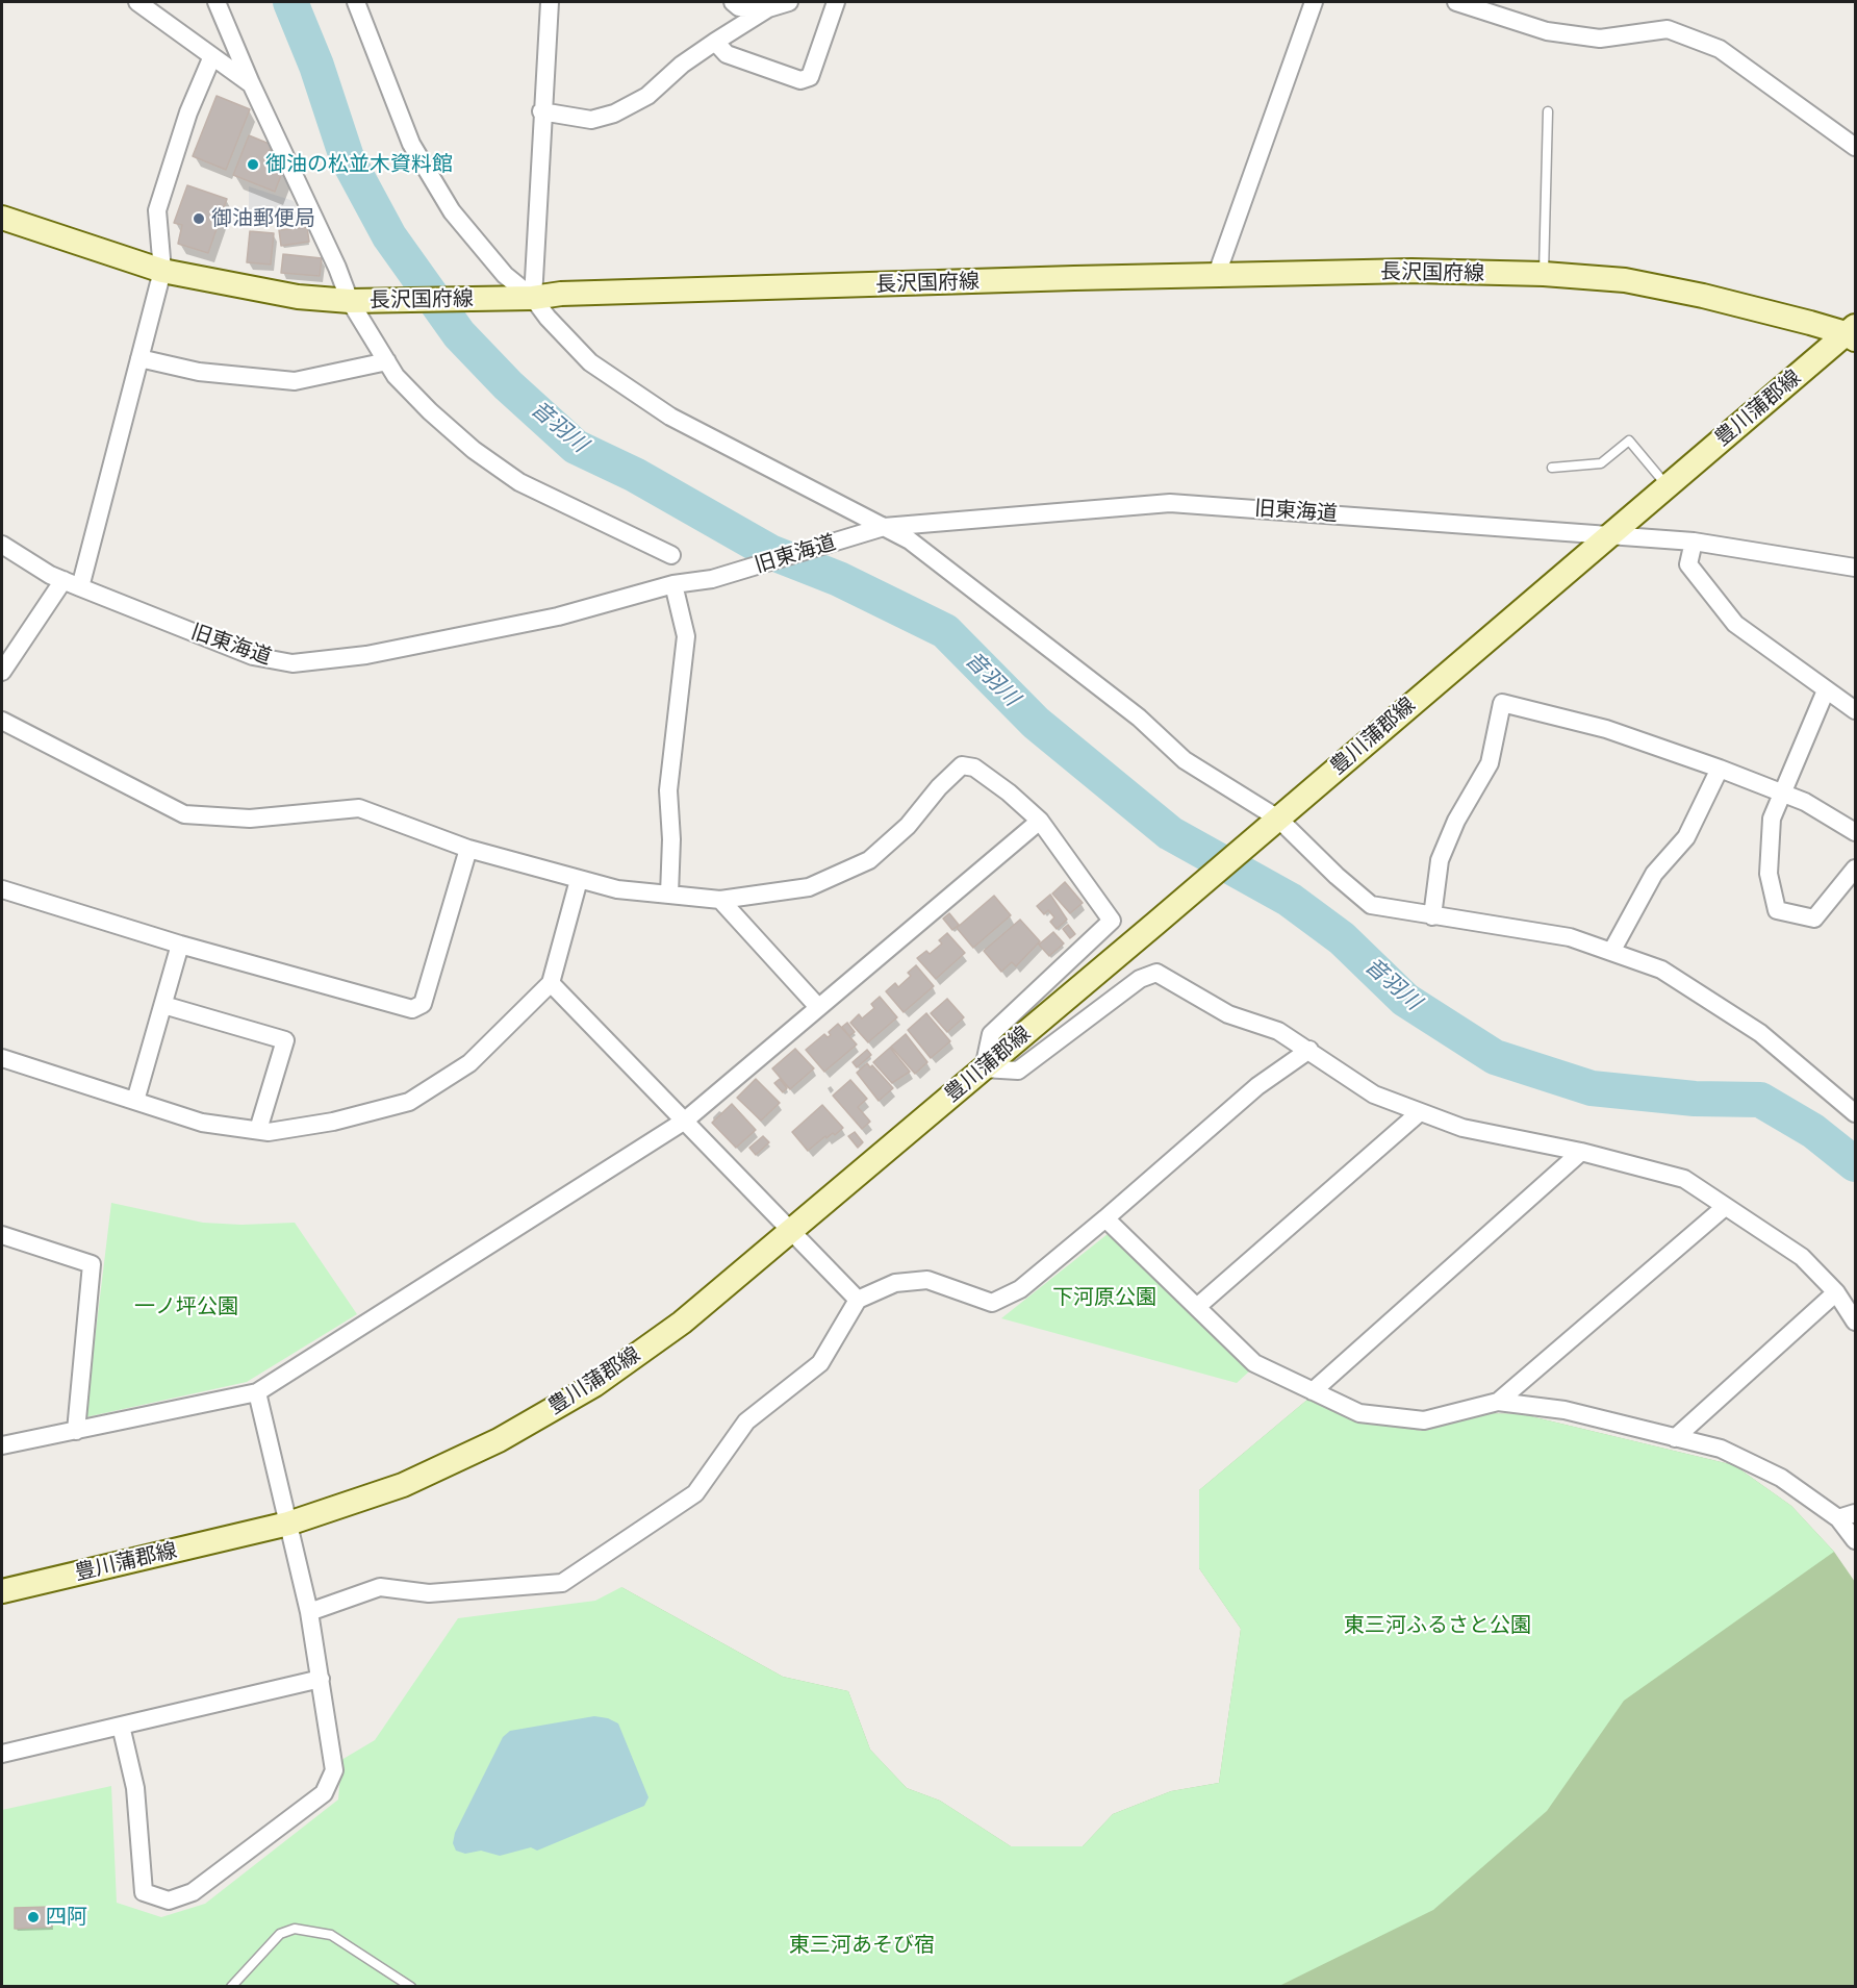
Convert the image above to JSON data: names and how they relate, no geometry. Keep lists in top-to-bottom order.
{
  "streets": {
    "main road": ["長沢国府線", "豊川蒲郡線"],
    "street": ["旧東海道"]
  },
  "crossings": [
    ["長沢国府線", "豊川蒲郡線"],
    ["豊川蒲郡線", "旧東海道"]
  ],
  "water": ["音羽川"],
  "parks": [
    "下河原公園",
    "一ノ坪公園",
    "東三河ふるさと公園",
    "東三河あそび宿"
  ],
  "places": ["御油の松並木資料館", "御油郵便局", "四阿"]
}
